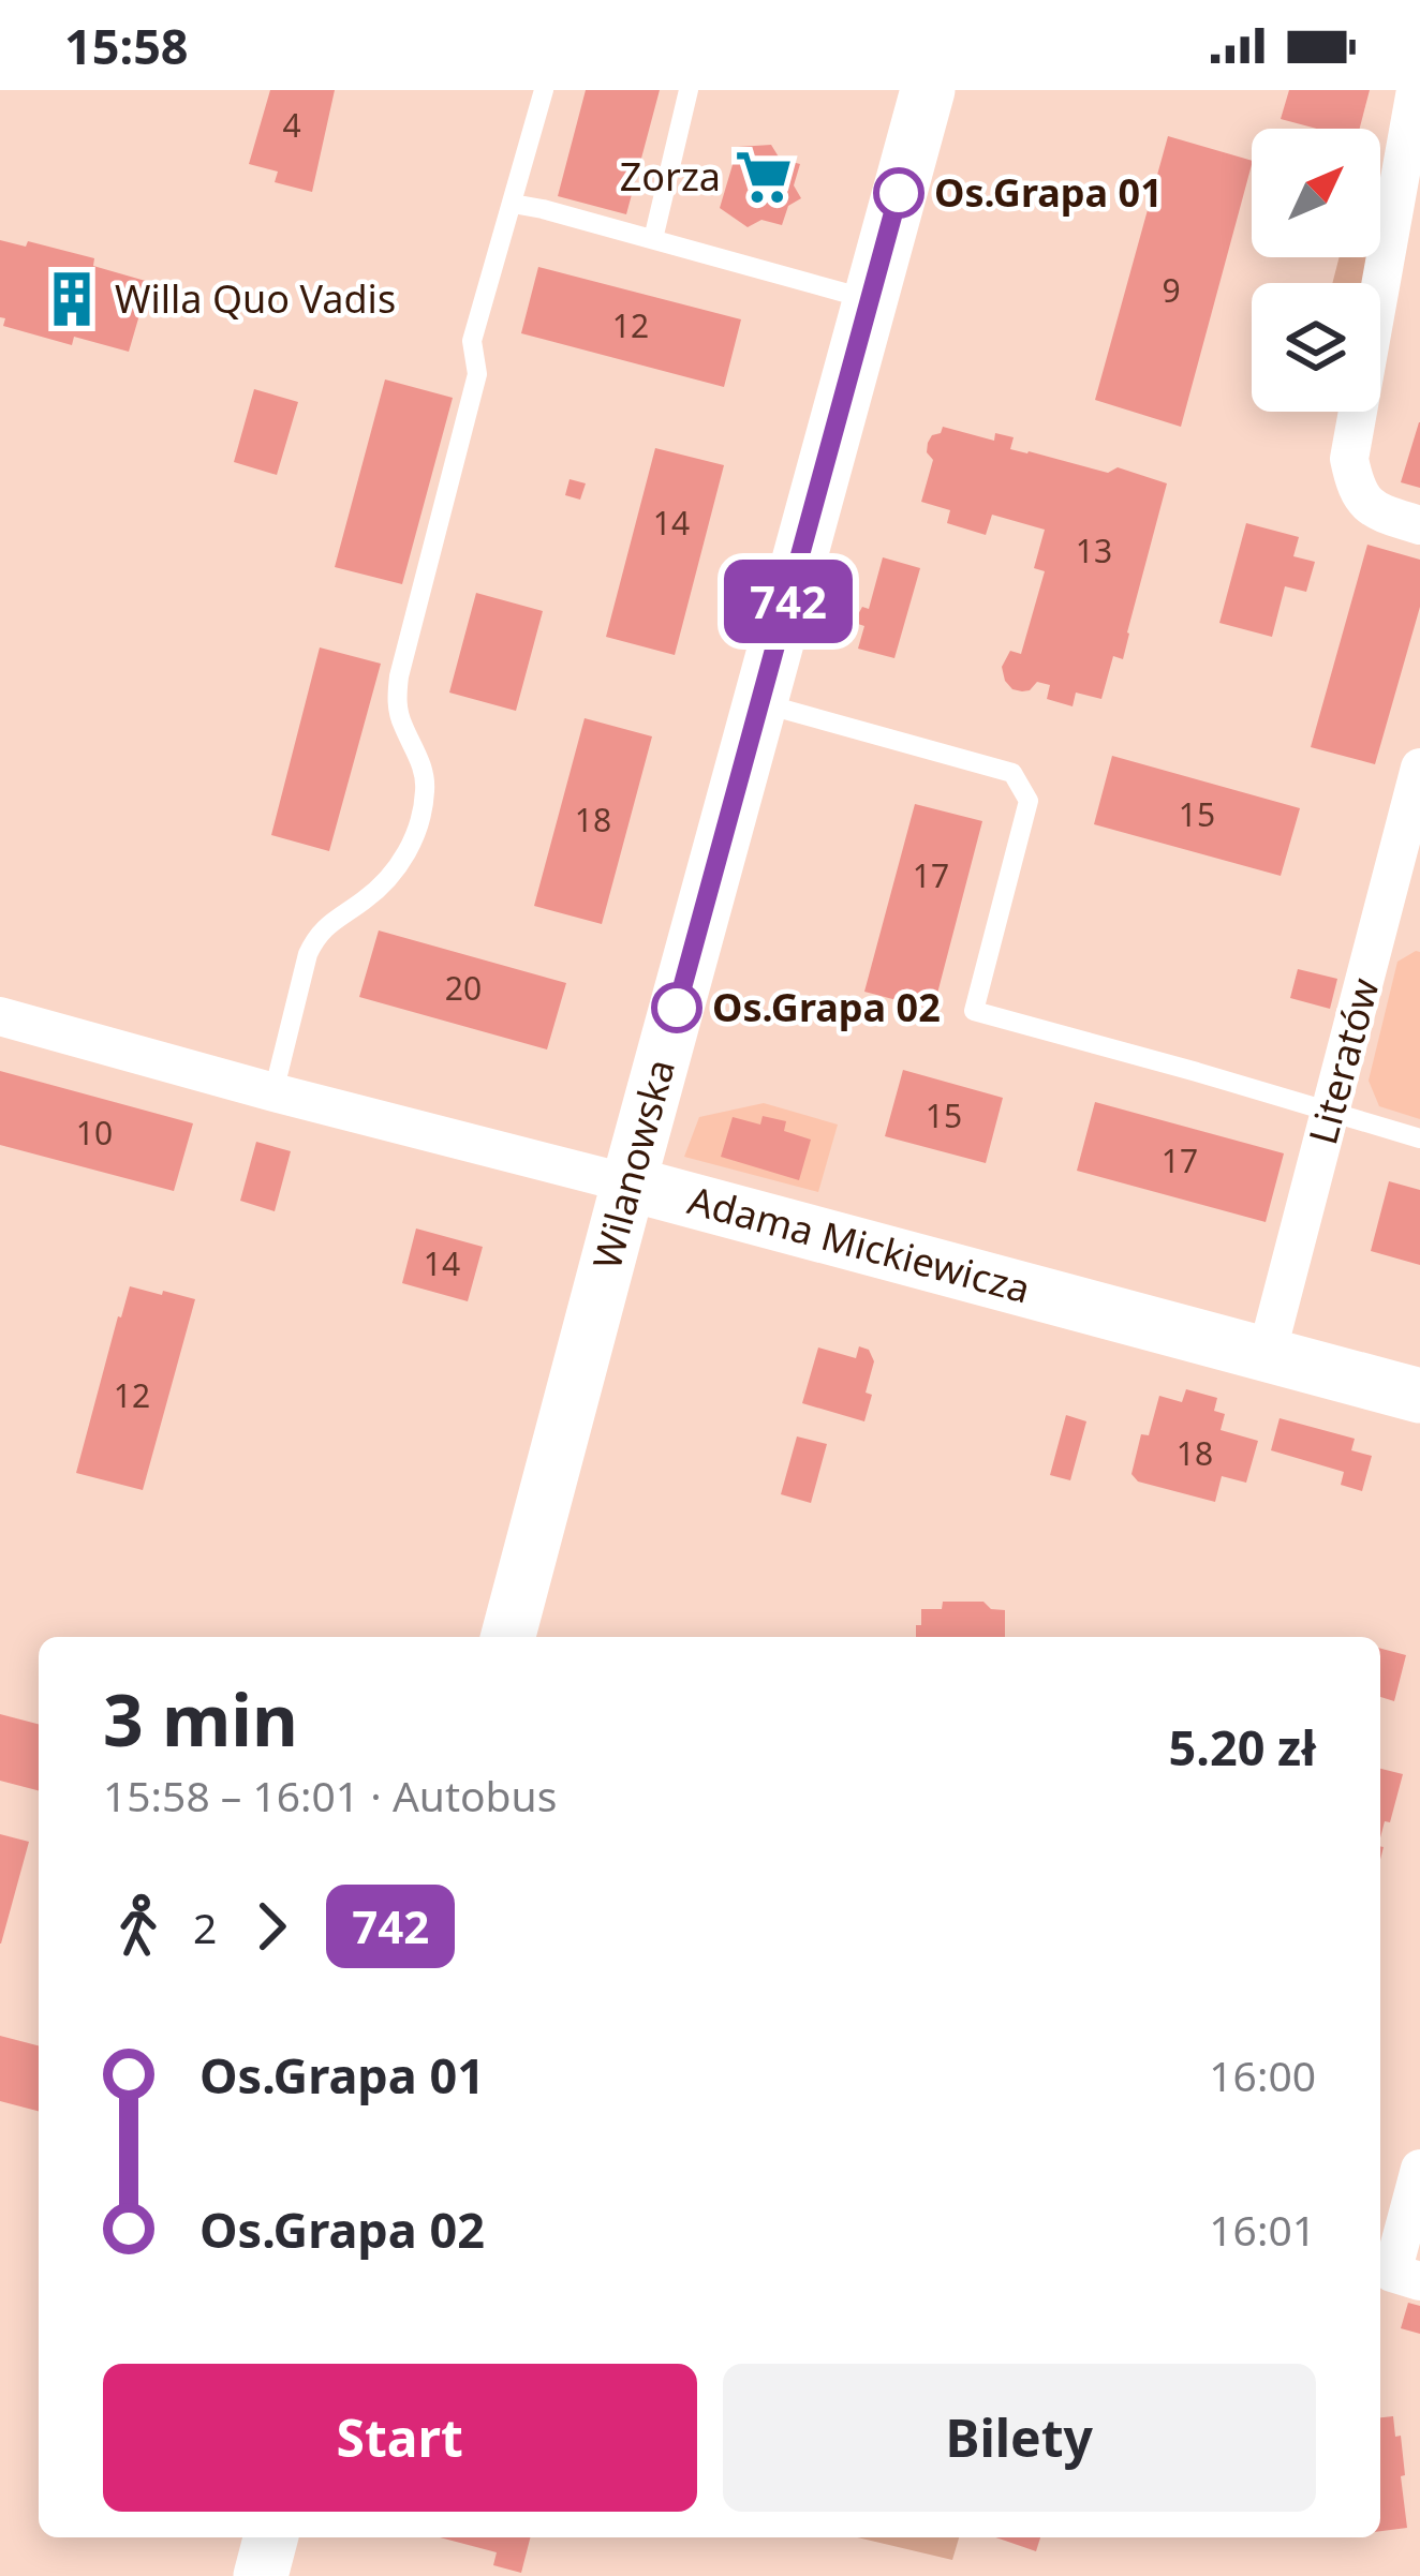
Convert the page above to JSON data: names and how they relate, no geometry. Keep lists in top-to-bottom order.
{
  "streets": {
    "main road": ["Wilanowska", "Adama Mickiewicza"],
    "street": ["Literatów"]
  },
  "crossings": [
    ["Literatów", "Adama Mickiewicza"],
    ["Wilanowska", "Adama Mickiewicza"]
  ],
  "places": {
    "supermarket": ["Zorza"],
    "other": ["Os.Grapa 01", "Os.Grapa 02"],
    "building": ["Willa Quo Vadis"]
  },
  "lines": ["bus line 742"],
  "house_numbers": [
    "4",
    "9",
    "12",
    "14",
    "13",
    "15",
    "18",
    "17",
    "20",
    "15",
    "10",
    "17",
    "14",
    "12",
    "18"
  ],
  "north": "top right",
  "page": {
    "status": "15:58",
    "on_map": "742",
    "heading": ["3 min", "15:58 – 16:01 · Autobus", "5.20 zł"],
    "legs": ["2", "742"],
    "list": [
      {
        "name": "Os.Grapa 01",
        "value": "16:00"
      },
      {
        "name": "Os.Grapa 02",
        "value": "16:01"
      }
    ],
    "buttons": ["Start", "Bilety"]
  }
}
